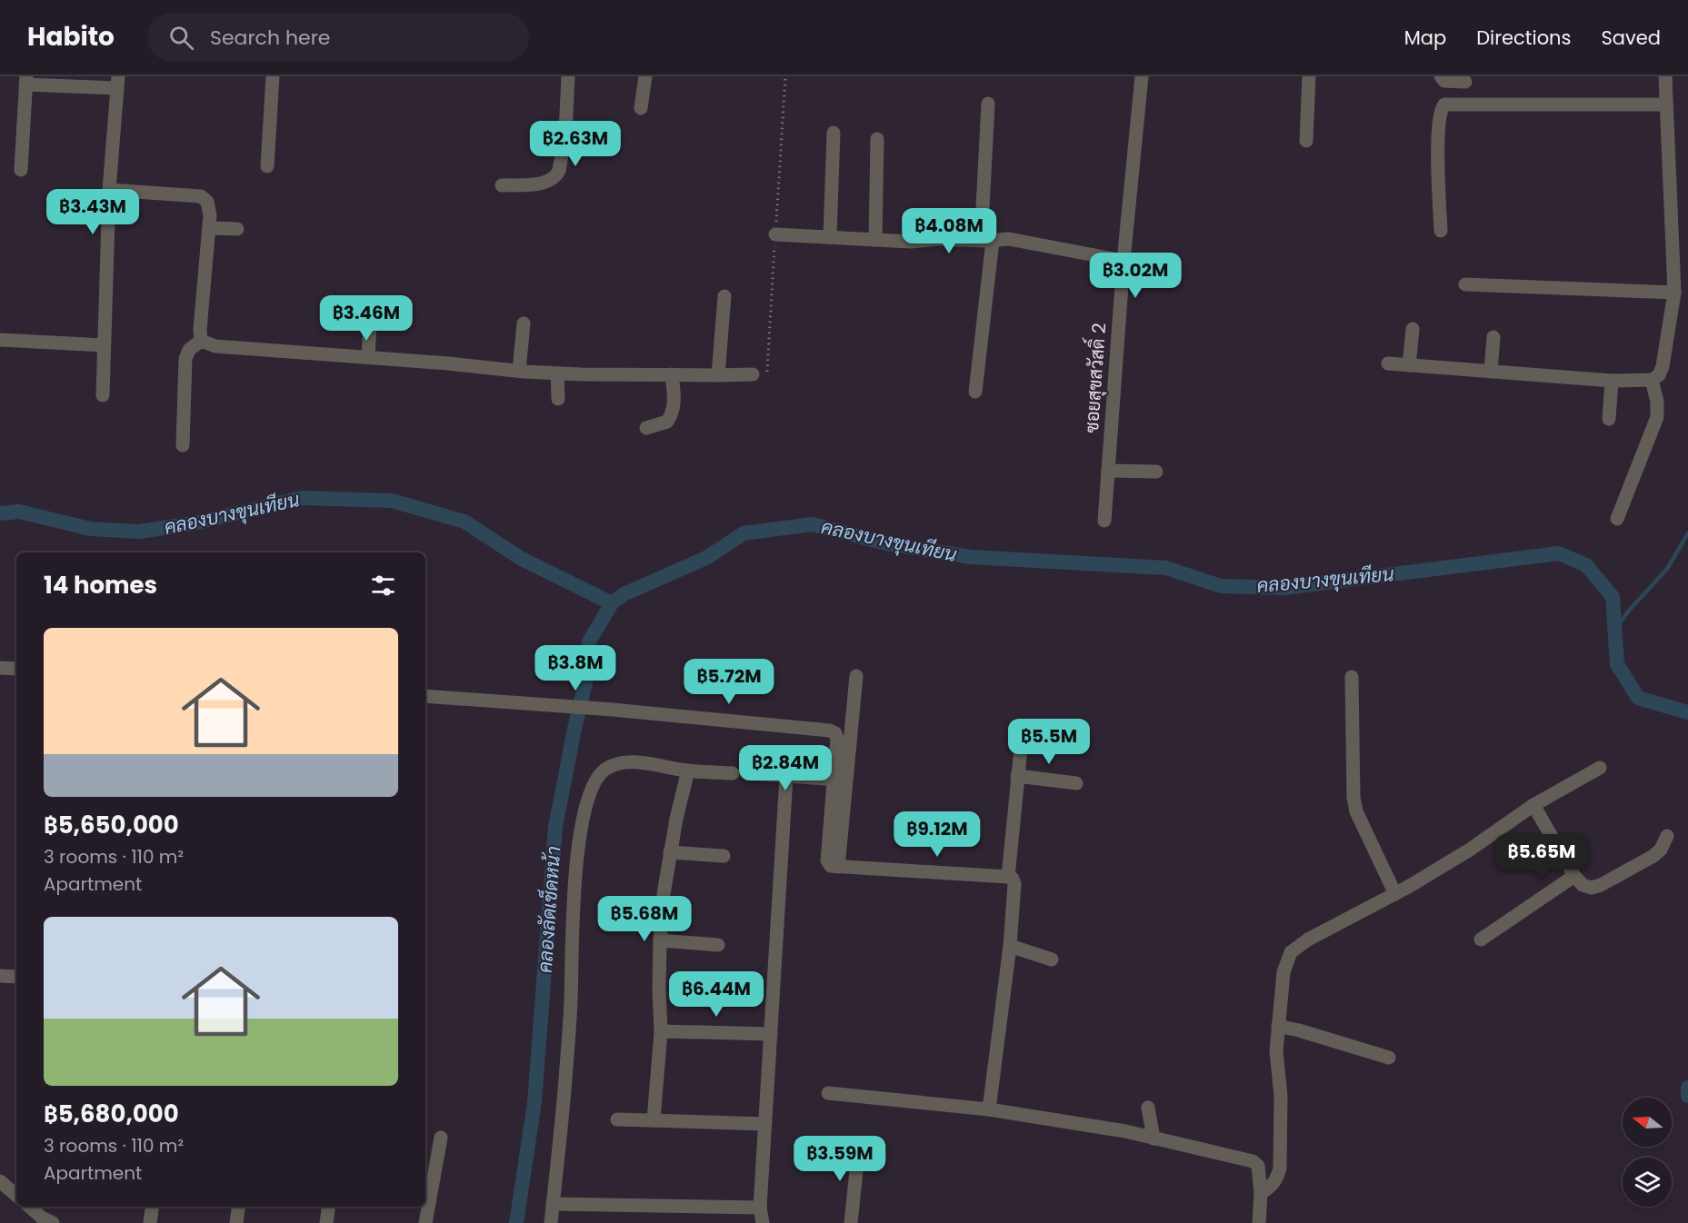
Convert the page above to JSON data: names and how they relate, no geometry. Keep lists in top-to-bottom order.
{
  "streets": {
    "street": ["ซอยสุขสวัสดิ์ 2"]
  },
  "water": ["คลองบางขุนเทียน", "คลองลัดเช็ดหน้า"],
  "north": "left",
  "page": {
    "header": "Habito",
    "search": "Search here",
    "nav": ["Map", "Directions", "Saved"],
    "price": [
      "฿2.63M",
      "฿3.43M",
      "฿4.08M",
      "฿3.02M",
      "฿3.46M",
      "฿3.8M",
      "฿5.72M",
      "฿5.5M",
      "฿2.84M",
      "฿9.12M",
      "฿5.65M",
      "฿5.68M",
      "฿6.44M",
      "฿3.59M"
    ],
    "heading": "14 homes",
    "list": [
      {
        "name": "฿5,650,000",
        "note": "3 rooms · 110 m² · Apartment"
      },
      {
        "name": "฿5,680,000",
        "note": "3 rooms · 110 m² · Apartment"
      }
    ]
  }
}
